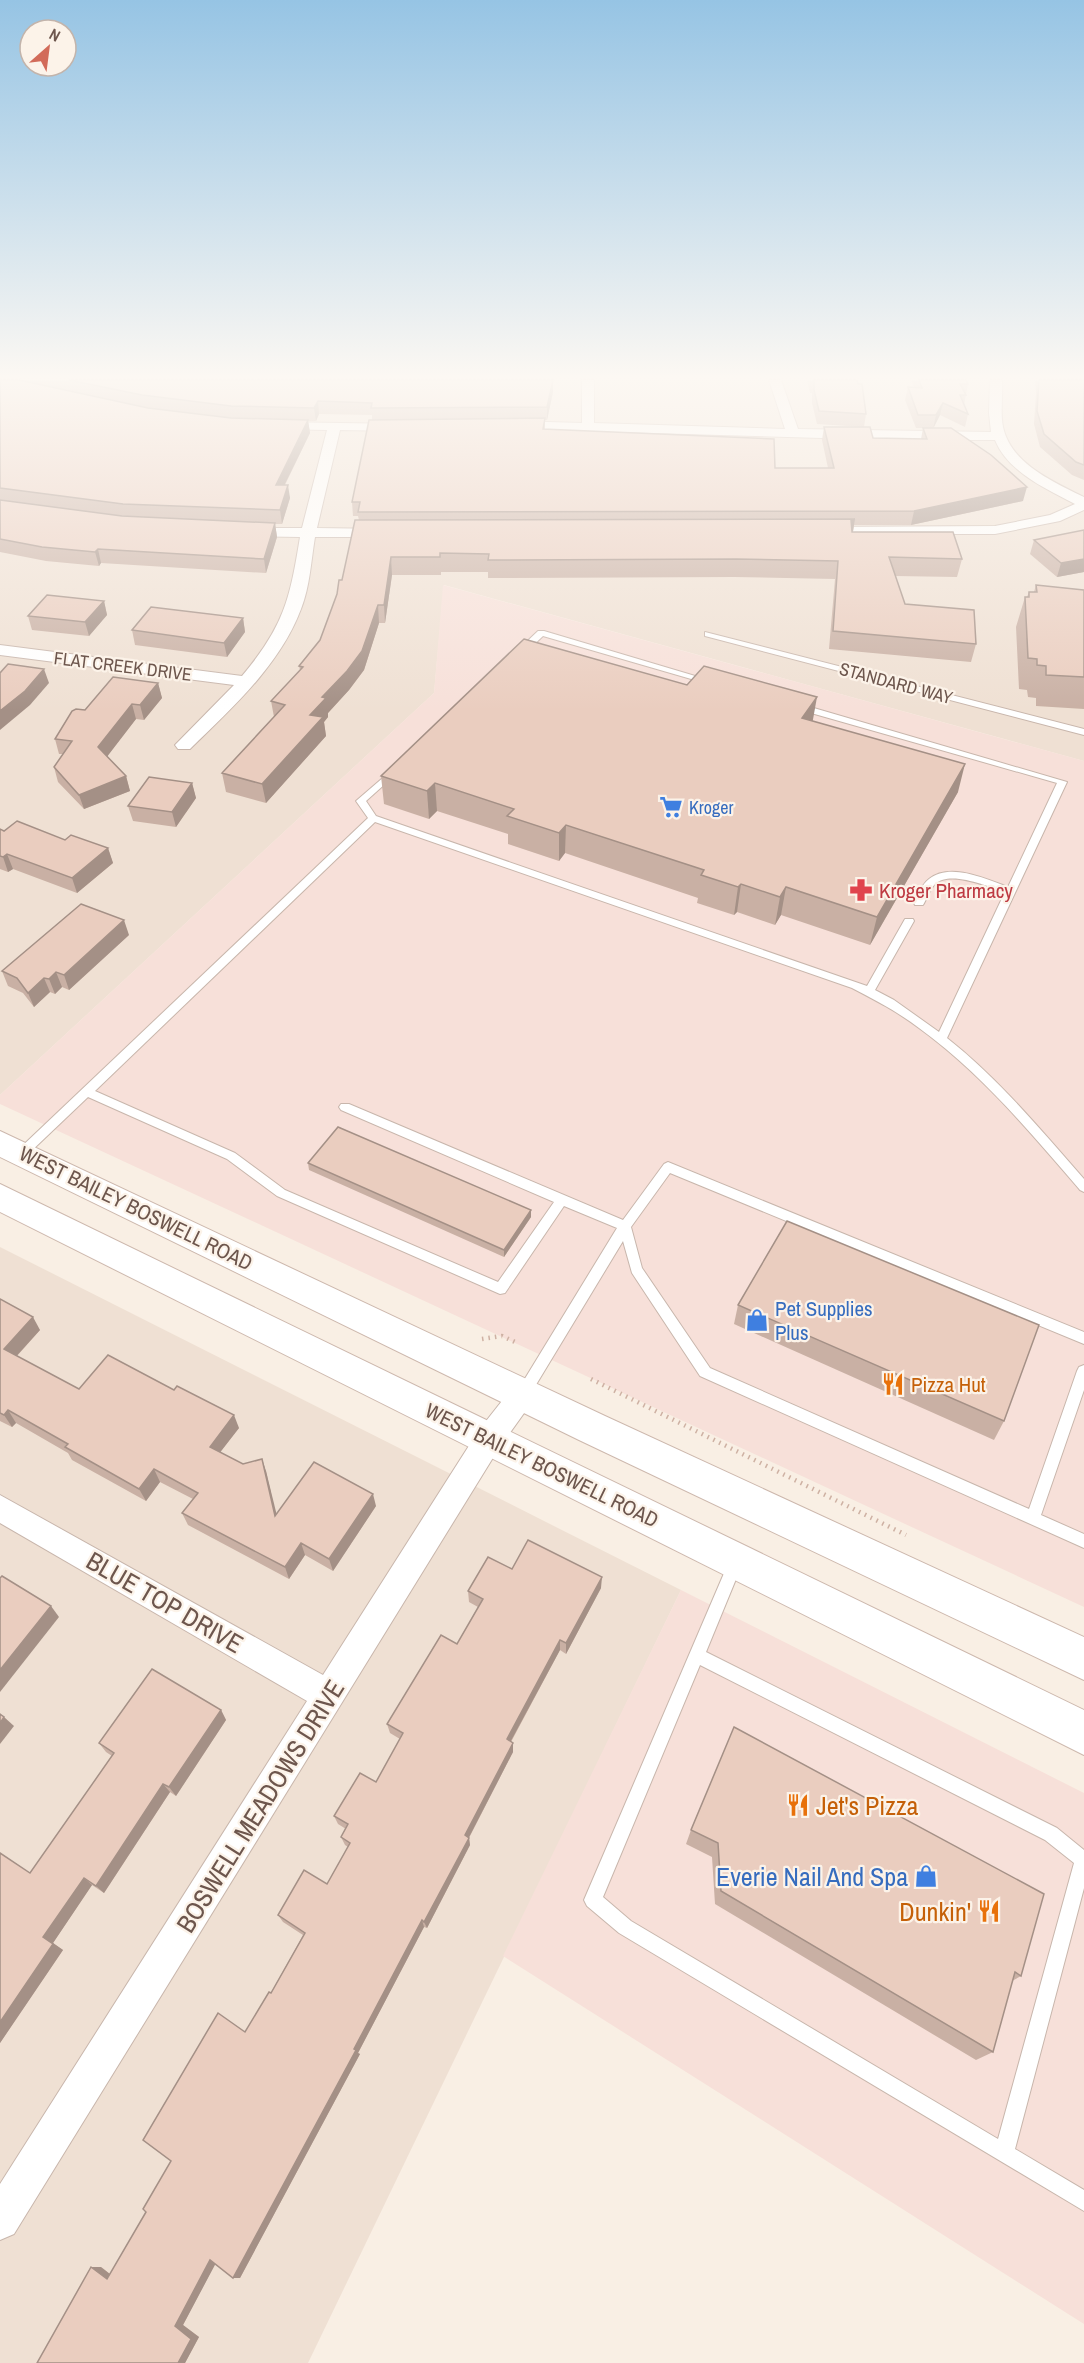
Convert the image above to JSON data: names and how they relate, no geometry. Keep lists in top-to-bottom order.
{
  "streets": {
    "main road": ["WEST BAILEY BOSWELL ROAD"],
    "street": ["FLAT CREEK DRIVE", "BLUE TOP DRIVE", "BOSWELL MEADOWS DRIVE"],
    "lane": ["STANDARD WAY"]
  },
  "crossings": [
    ["WEST BAILEY BOSWELL ROAD", "BOSWELL MEADOWS DRIVE"],
    ["BLUE TOP DRIVE", "BOSWELL MEADOWS DRIVE"]
  ],
  "places": {
    "supermarket": ["Kroger"],
    "pharmacy": ["Kroger Pharmacy"],
    "shop": ["Pet Supplies Plus", "Everie Nail And Spa"],
    "restaurant": ["Pizza Hut", "Jet's Pizza", "Dunkin'"]
  },
  "north": "top right"
}
